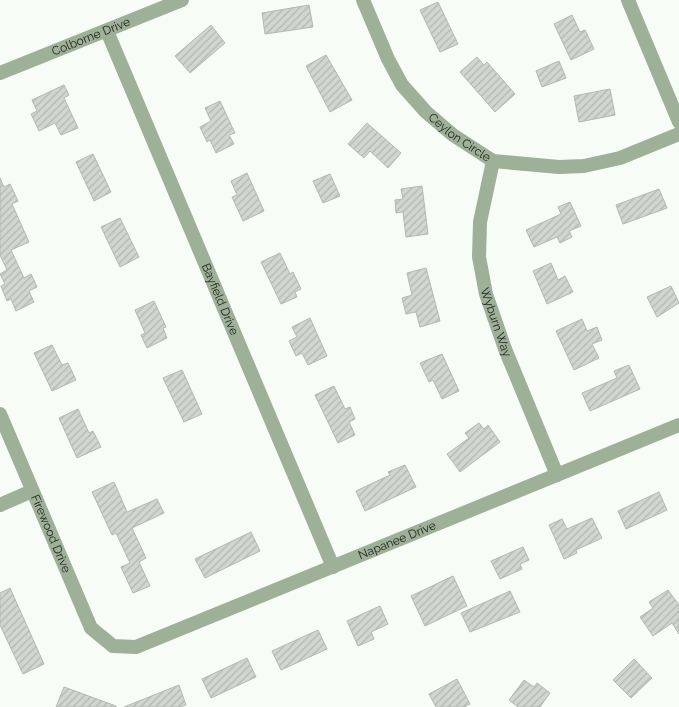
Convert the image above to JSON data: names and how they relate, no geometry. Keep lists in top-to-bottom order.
{
  "streets": {
    "street": [
      "Colborne Drive",
      "Ceylon Circle",
      "Bayfield Drive",
      "Wyburn Way",
      "Firewood Drive",
      "Napanee Drive"
    ]
  },
  "crossings": [
    ["Colborne Drive", "Bayfield Drive"],
    ["Ceylon Circle", "Wyburn Way"],
    ["Bayfield Drive", "Napanee Drive"],
    ["Wyburn Way", "Napanee Drive"],
    ["Firewood Drive", "Napanee Drive"]
  ]
}
